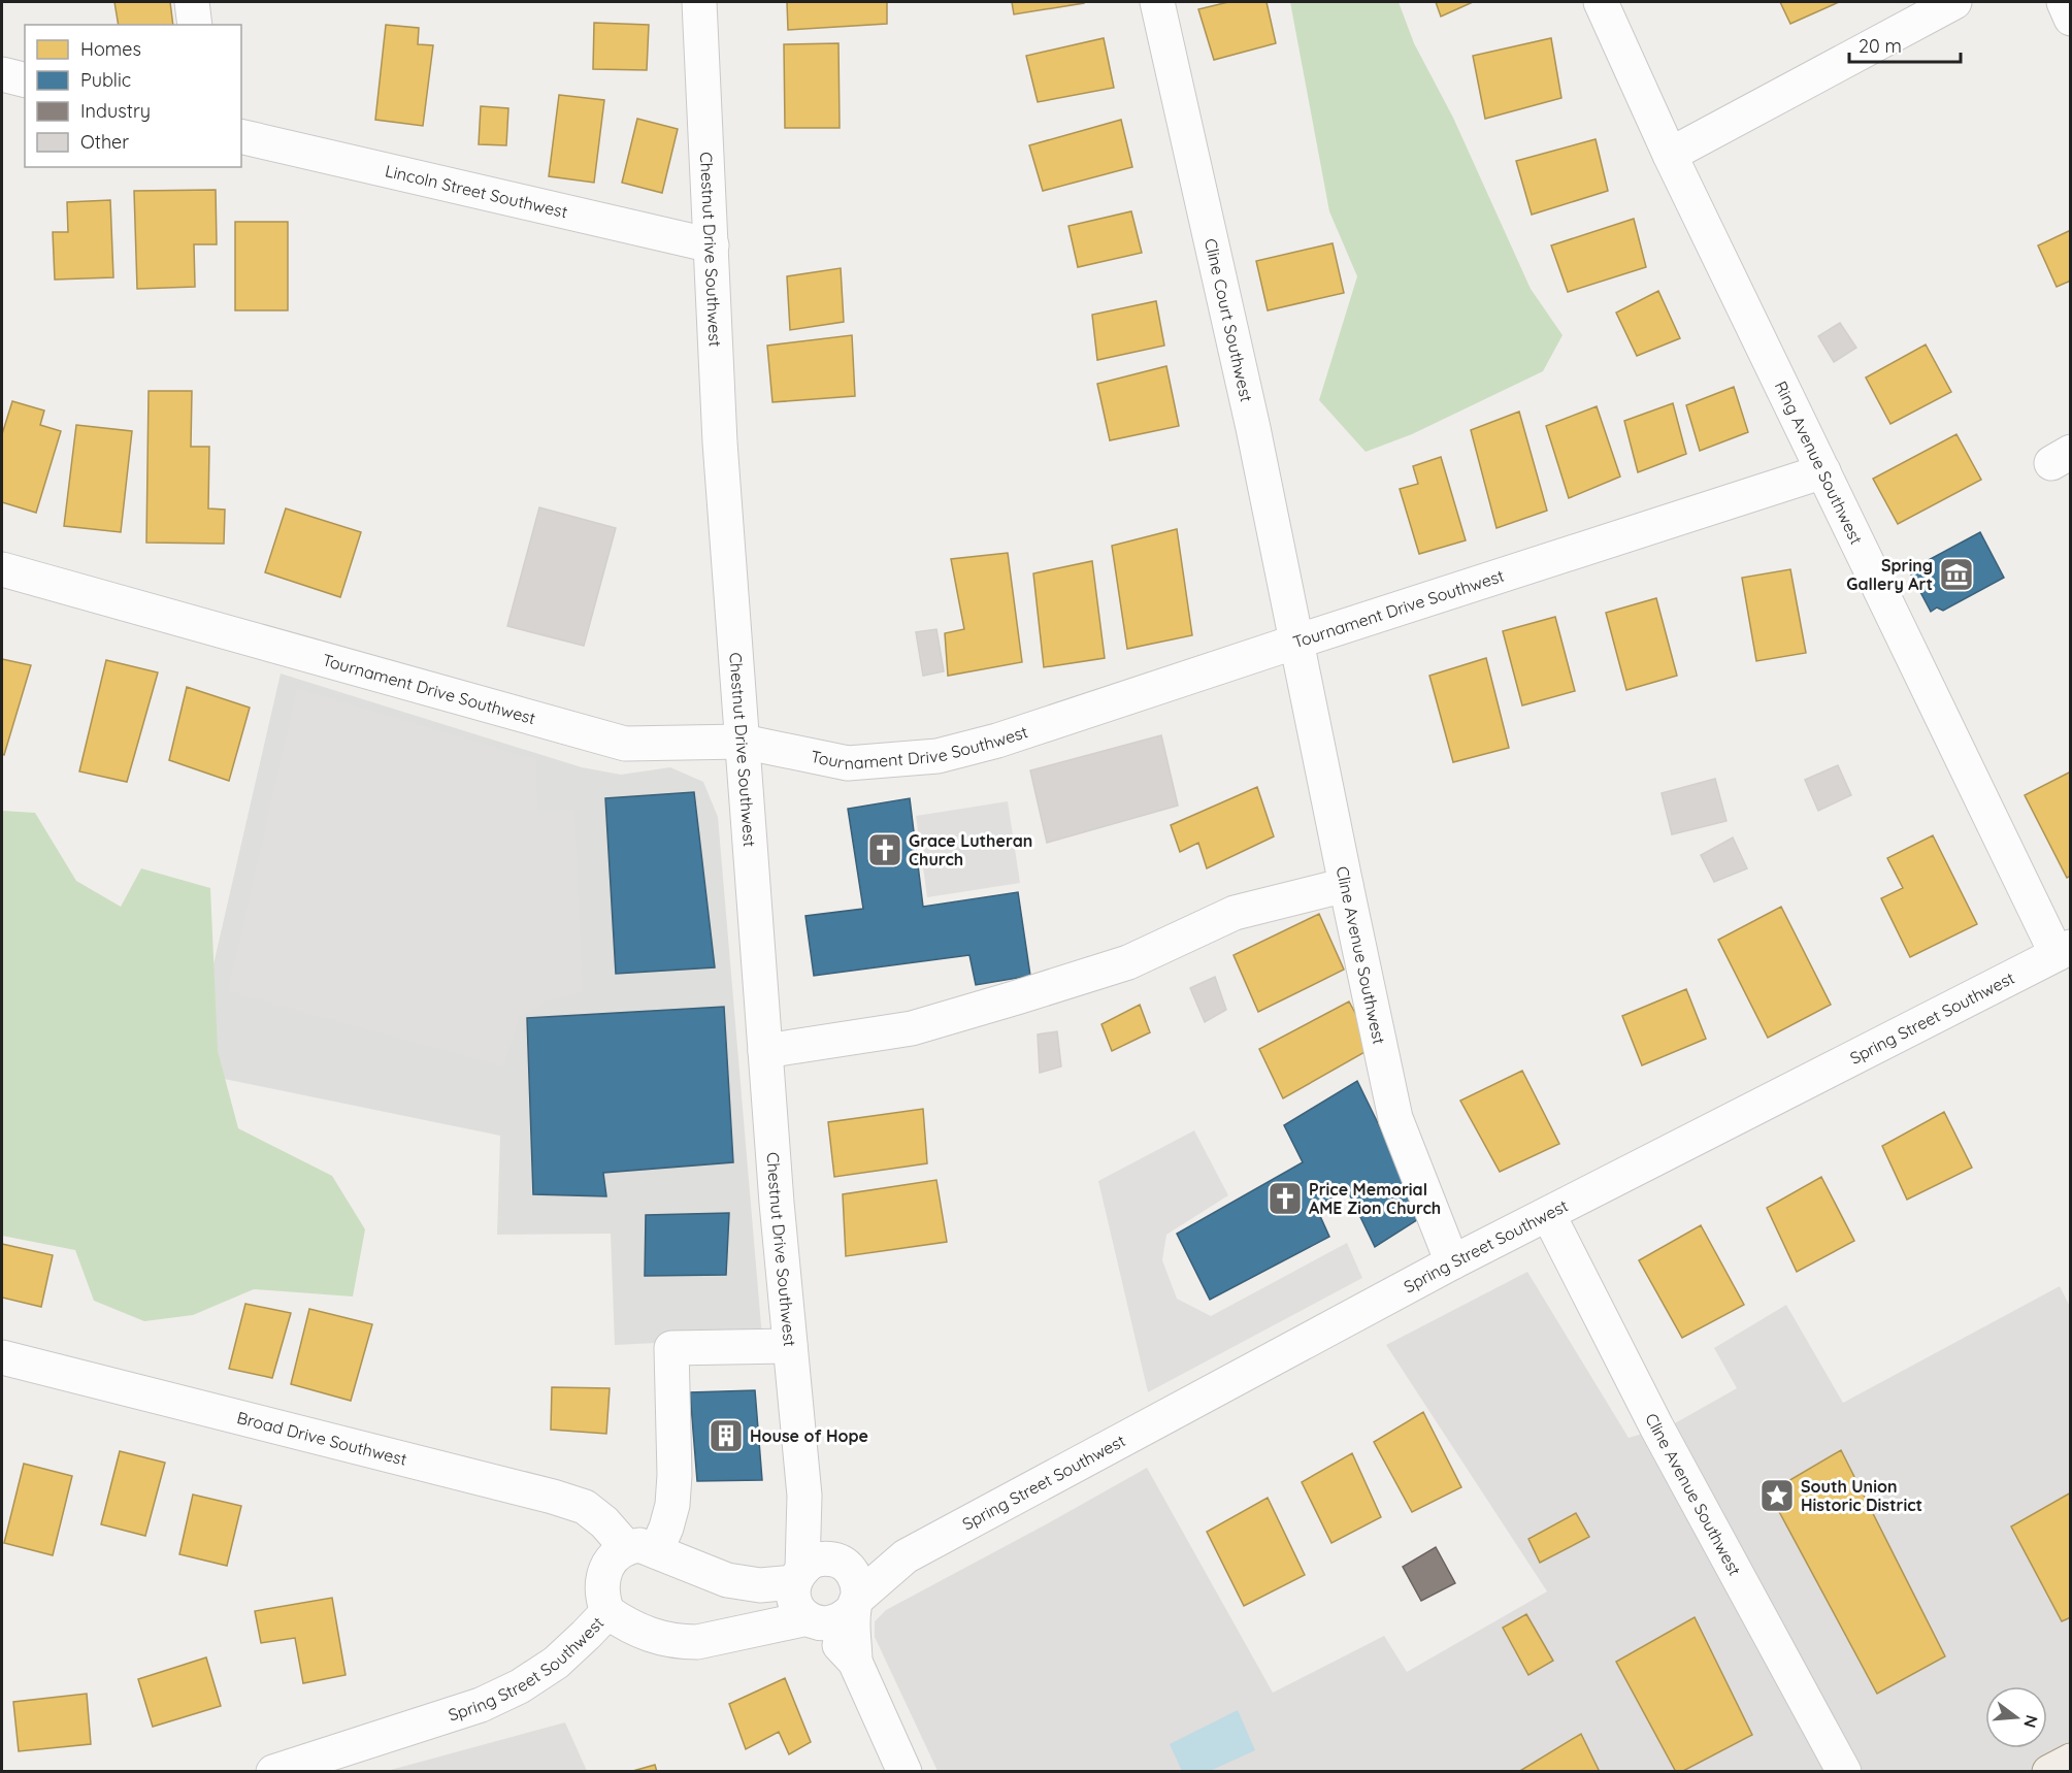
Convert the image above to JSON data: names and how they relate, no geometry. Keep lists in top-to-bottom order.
{
  "streets": {
    "street": [
      "Lincoln Street Southwest",
      "Chestnut Drive Southwest",
      "Cline Court Southwest",
      "Ring Avenue Southwest",
      "Tournament Drive Southwest",
      "Cline Avenue Southwest",
      "Spring Street Southwest",
      "Broad Drive Southwest"
    ]
  },
  "crossings": [
    ["Lincoln Street Southwest", "Chestnut Drive Southwest"],
    ["Chestnut Drive Southwest", "Tournament Drive Southwest"],
    ["Chestnut Drive Southwest", "Spring Street Southwest"],
    ["Chestnut Drive Southwest", "Broad Drive Southwest"],
    ["Cline Court Southwest", "Tournament Drive Southwest"],
    ["Cline Court Southwest", "Cline Avenue Southwest"],
    ["Ring Avenue Southwest", "Tournament Drive Southwest"],
    ["Ring Avenue Southwest", "Spring Street Southwest"],
    ["Tournament Drive Southwest", "Cline Avenue Southwest"],
    ["Cline Avenue Southwest", "Spring Street Southwest"],
    ["Spring Street Southwest", "Broad Drive Southwest"]
  ],
  "places": {
    "museum": ["Spring Gallery Art"],
    "church": ["Grace Lutheran Church", "Price Memorial AME Zion Church"],
    "building": ["House of Hope"],
    "place": ["South Union Historic District"]
  },
  "legend": [
    "Homes",
    "Public",
    "Industry",
    "Other"
  ],
  "scale_bar": "20 m",
  "north": "right"
}
